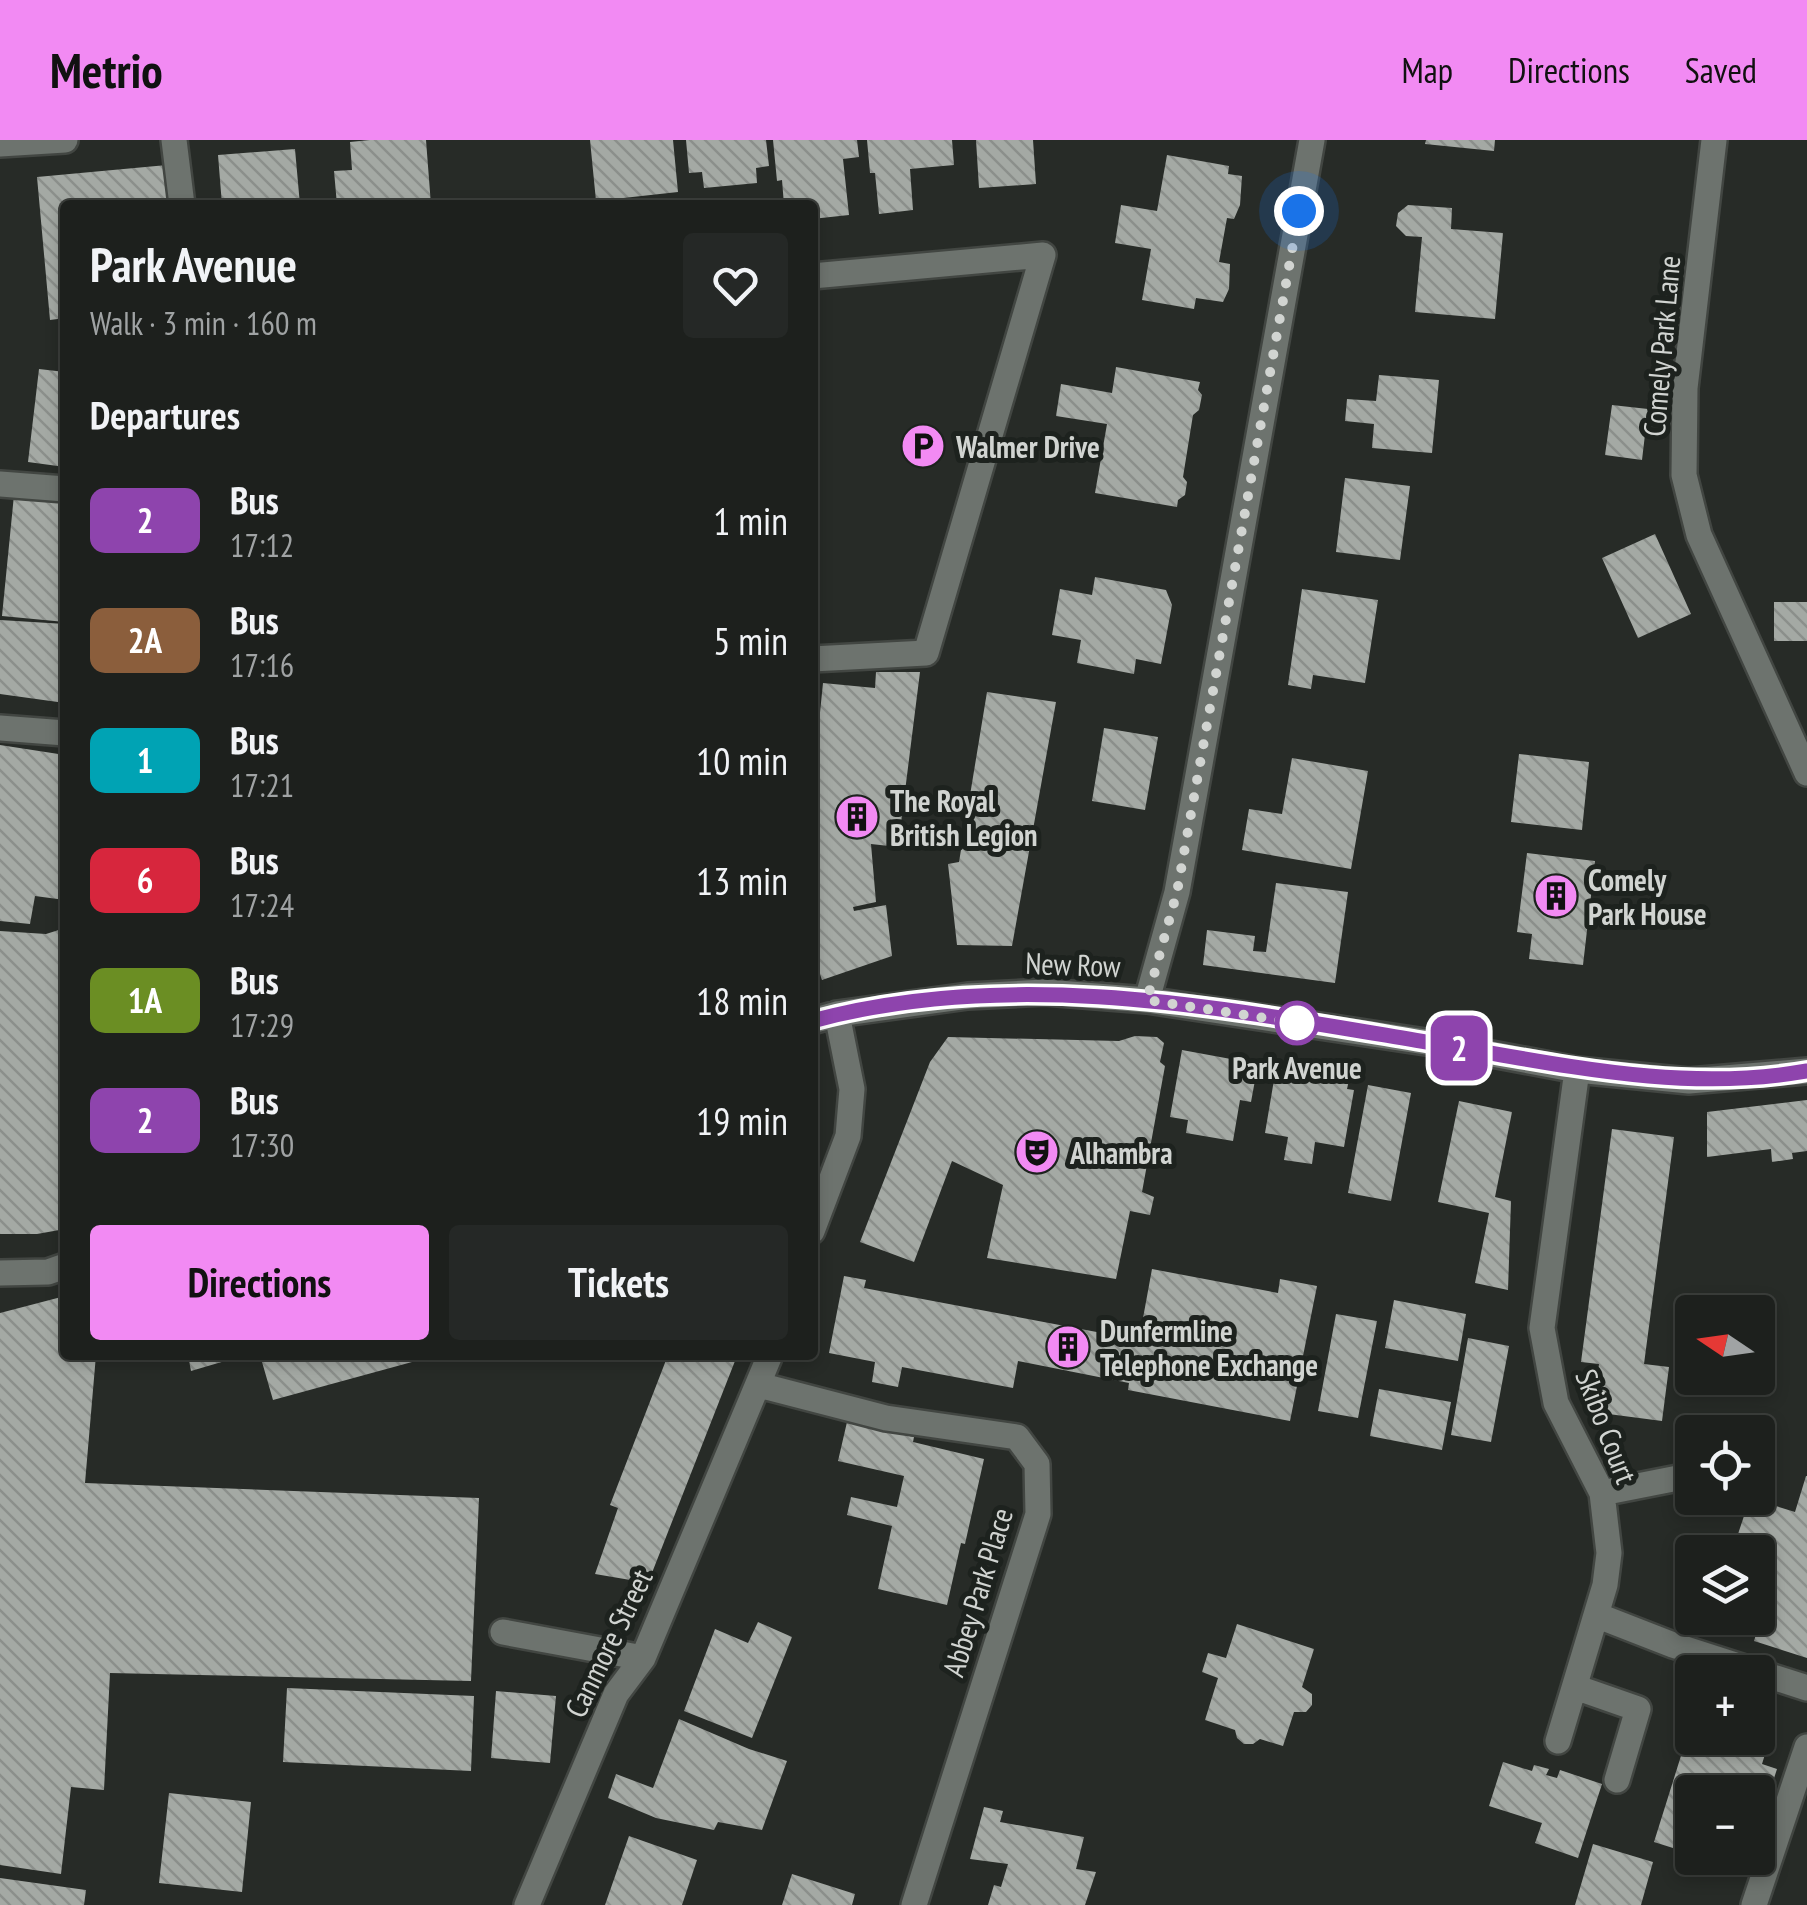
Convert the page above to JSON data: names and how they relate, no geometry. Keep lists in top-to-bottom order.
{
  "streets": {
    "street": [
      "Comely Park Lane",
      "New Row",
      "Skibo Court",
      "Abbey Park Place",
      "Canmore Street"
    ]
  },
  "crossings": [
    ["New Row", "Skibo Court"],
    ["Abbey Park Place", "Canmore Street"]
  ],
  "places": {
    "parking": ["Walmer Drive"],
    "building": ["The Royal British Legion", "Comely Park House", "Dunfermline Telephone Exchange"],
    "other": ["Park Avenue"],
    "theatre": ["Alhambra"]
  },
  "lines": ["bus line 2"],
  "north": "left",
  "page": {
    "header": "Metrio",
    "nav": ["Map", "Directions", "Saved"],
    "on_map": "2",
    "heading": [
      ["Park Avenue", "Walk · 3 min · 160 m"],
      "Departures"
    ],
    "list": [
      {
        "mark": "2",
        "name": "Bus",
        "note": "17:12",
        "value": "1 min"
      },
      {
        "mark": "2A",
        "name": "Bus",
        "note": "17:16",
        "value": "5 min"
      },
      {
        "mark": "1",
        "name": "Bus",
        "note": "17:21",
        "value": "10 min"
      },
      {
        "mark": "6",
        "name": "Bus",
        "note": "17:24",
        "value": "13 min"
      },
      {
        "mark": "1A",
        "name": "Bus",
        "note": "17:29",
        "value": "18 min"
      },
      {
        "mark": "2",
        "name": "Bus",
        "note": "17:30",
        "value": "19 min"
      }
    ],
    "buttons": ["Directions", "Tickets"],
    "map_buttons": ["+", "−"]
  }
}
